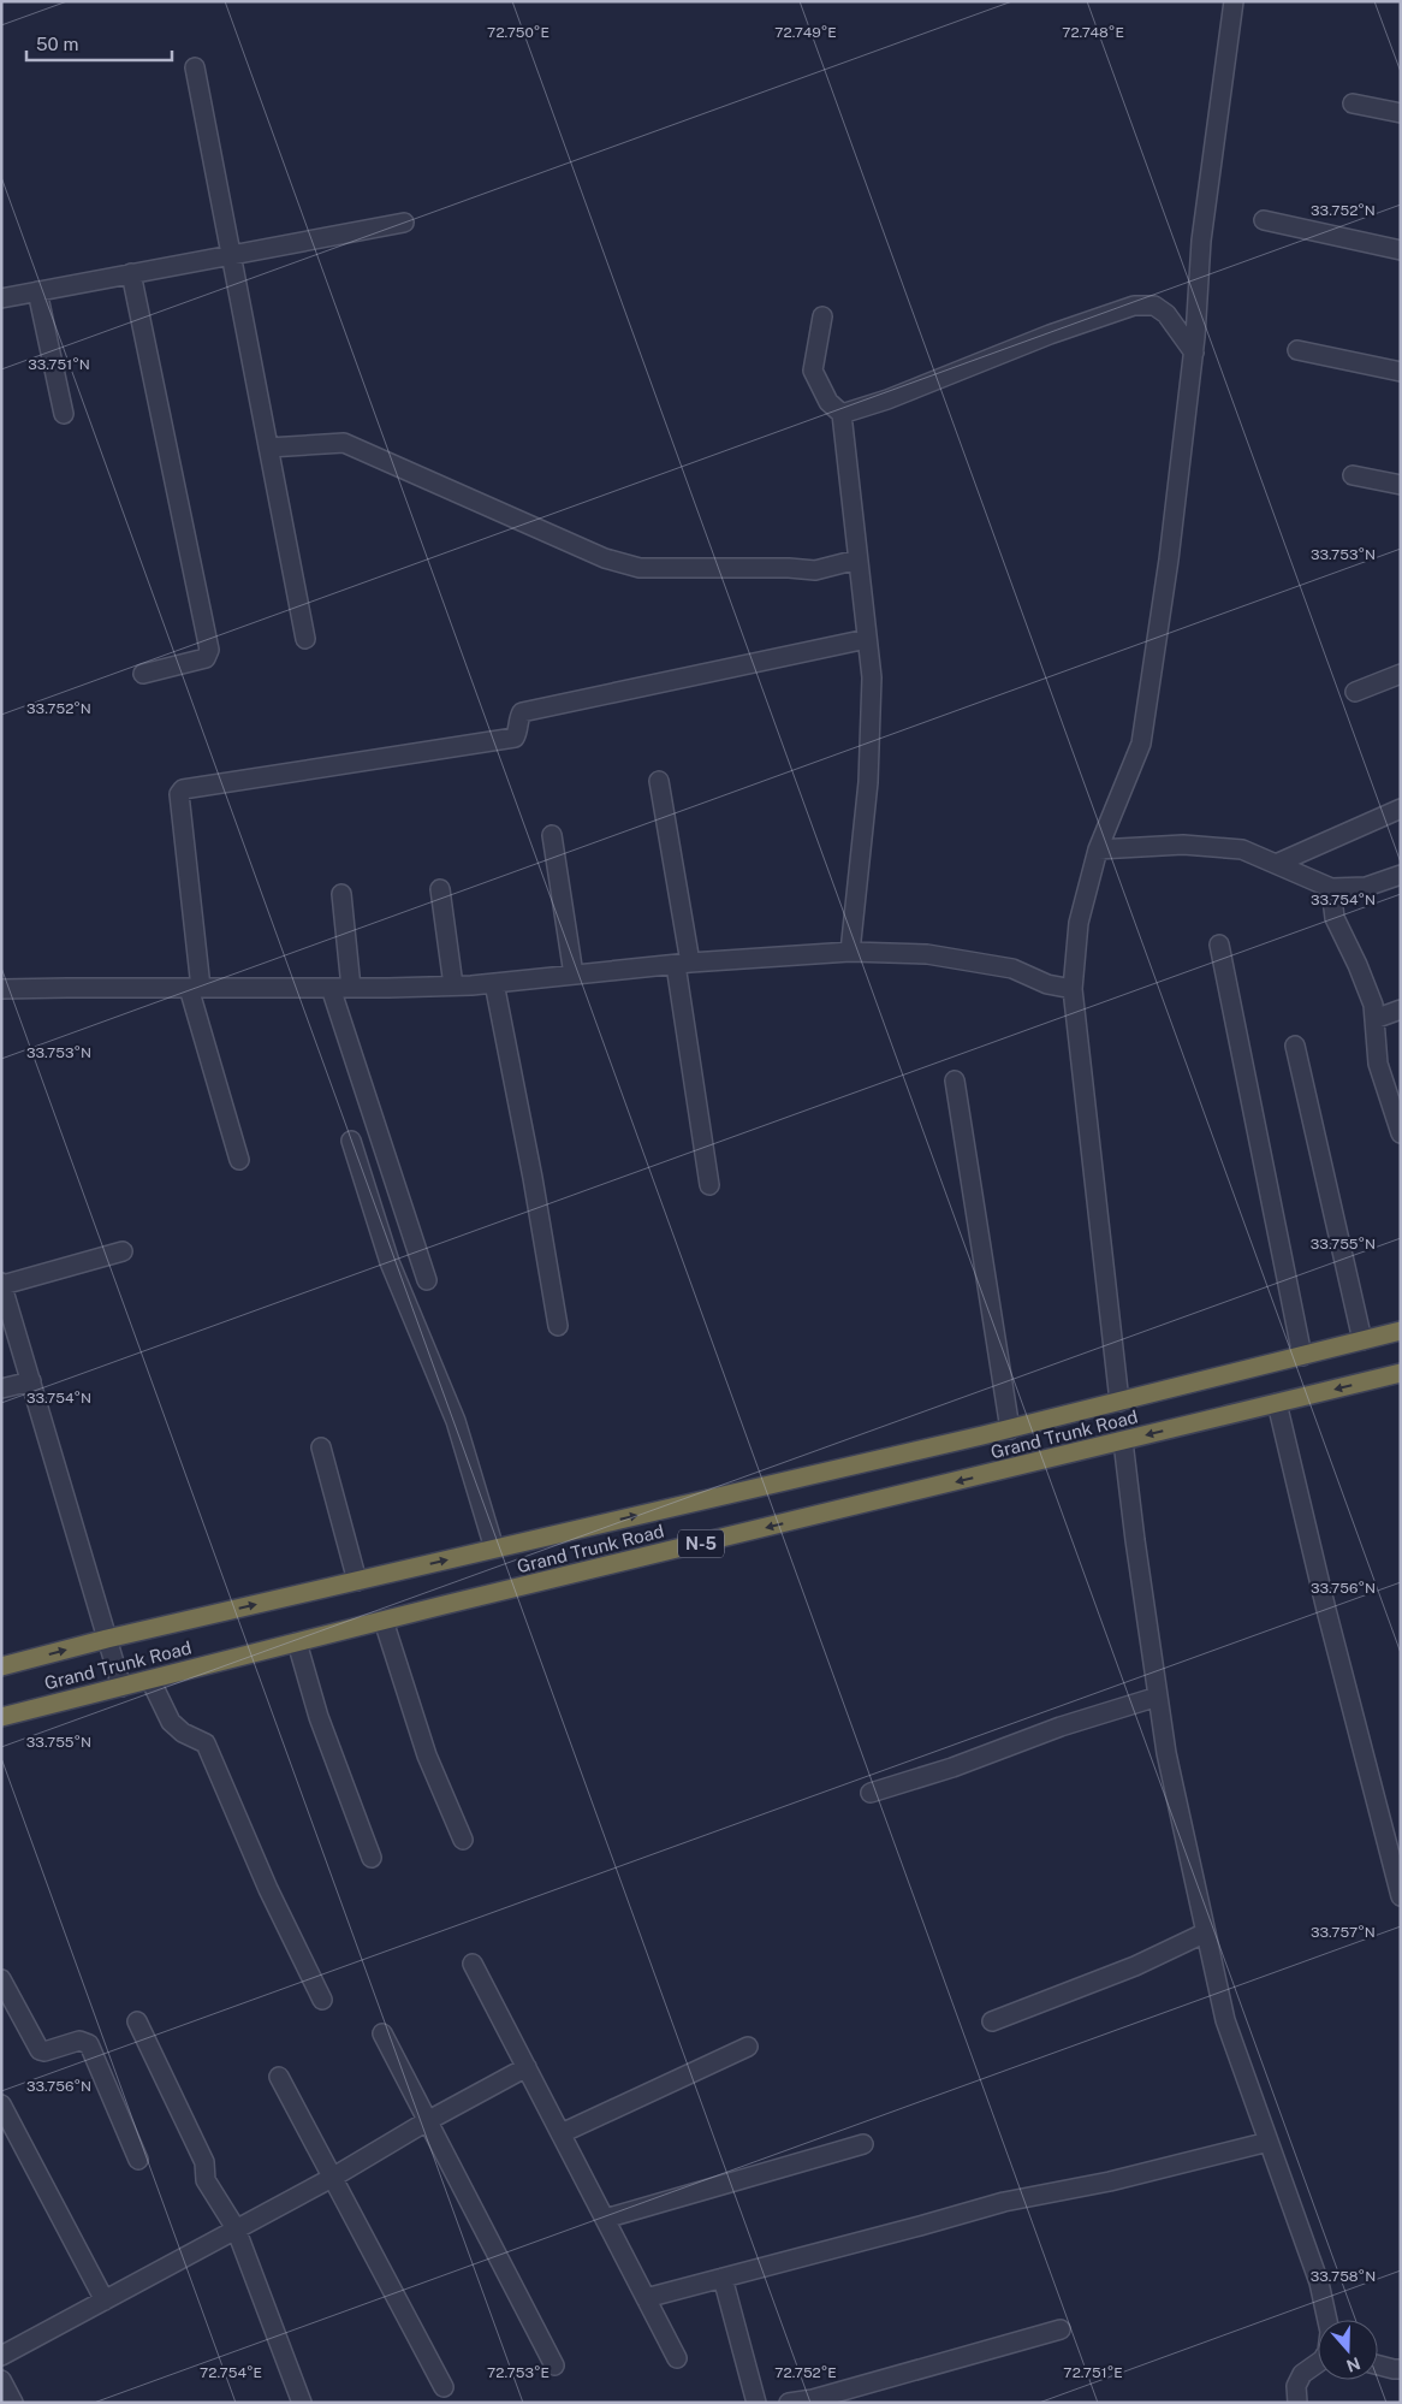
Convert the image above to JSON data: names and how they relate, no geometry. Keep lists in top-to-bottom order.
{
  "streets": {
    "highway": ["Grand Trunk Road", "N-5"]
  },
  "scale_bar": "50 m",
  "north": "bottom",
  "coordinates": [
    "72.750°E",
    "72.749°E",
    "72.748°E",
    "33.752°N",
    "33.751°N",
    "33.753°N",
    "33.754°N",
    "33.755°N",
    "33.756°N",
    "33.757°N",
    "33.758°N",
    "72.754°E",
    "72.753°E",
    "72.752°E",
    "72.751°E"
  ]
}
